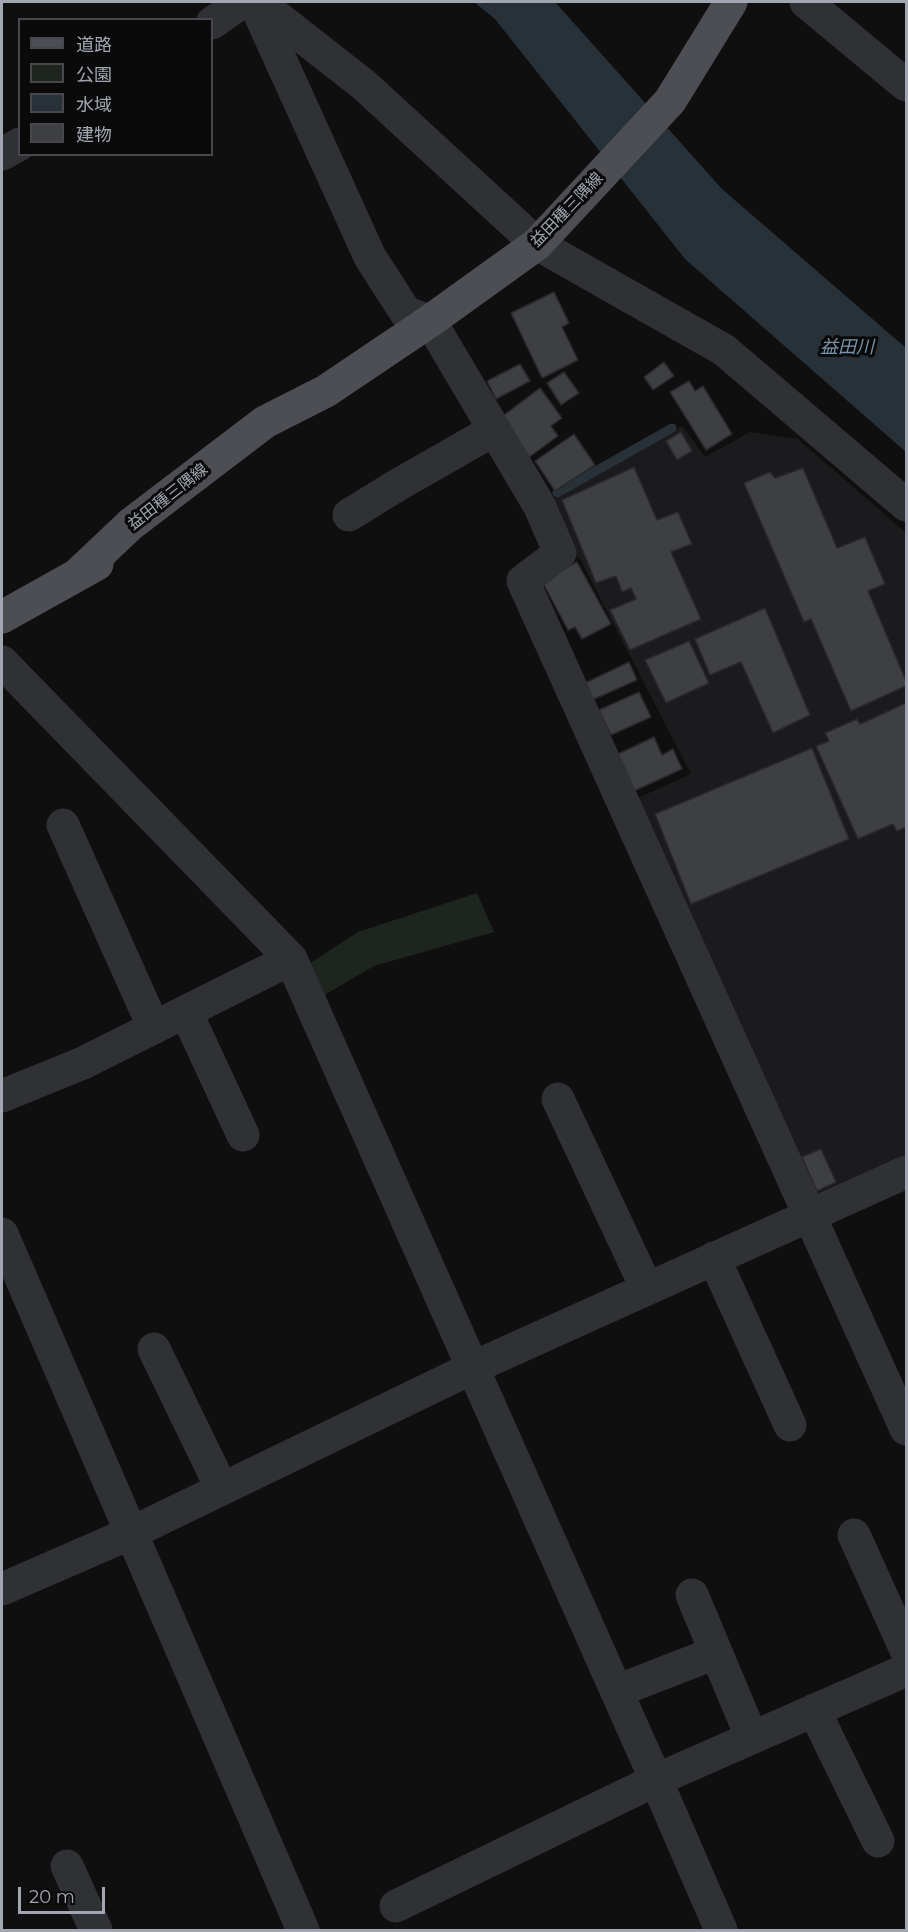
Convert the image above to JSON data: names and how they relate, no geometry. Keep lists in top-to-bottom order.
{
  "streets": {
    "main road": ["益田種三隅線"]
  },
  "water": ["益田川"],
  "legend": [
    "道路",
    "公園",
    "水域",
    "建物"
  ],
  "scale_bar": "20 m"
}
